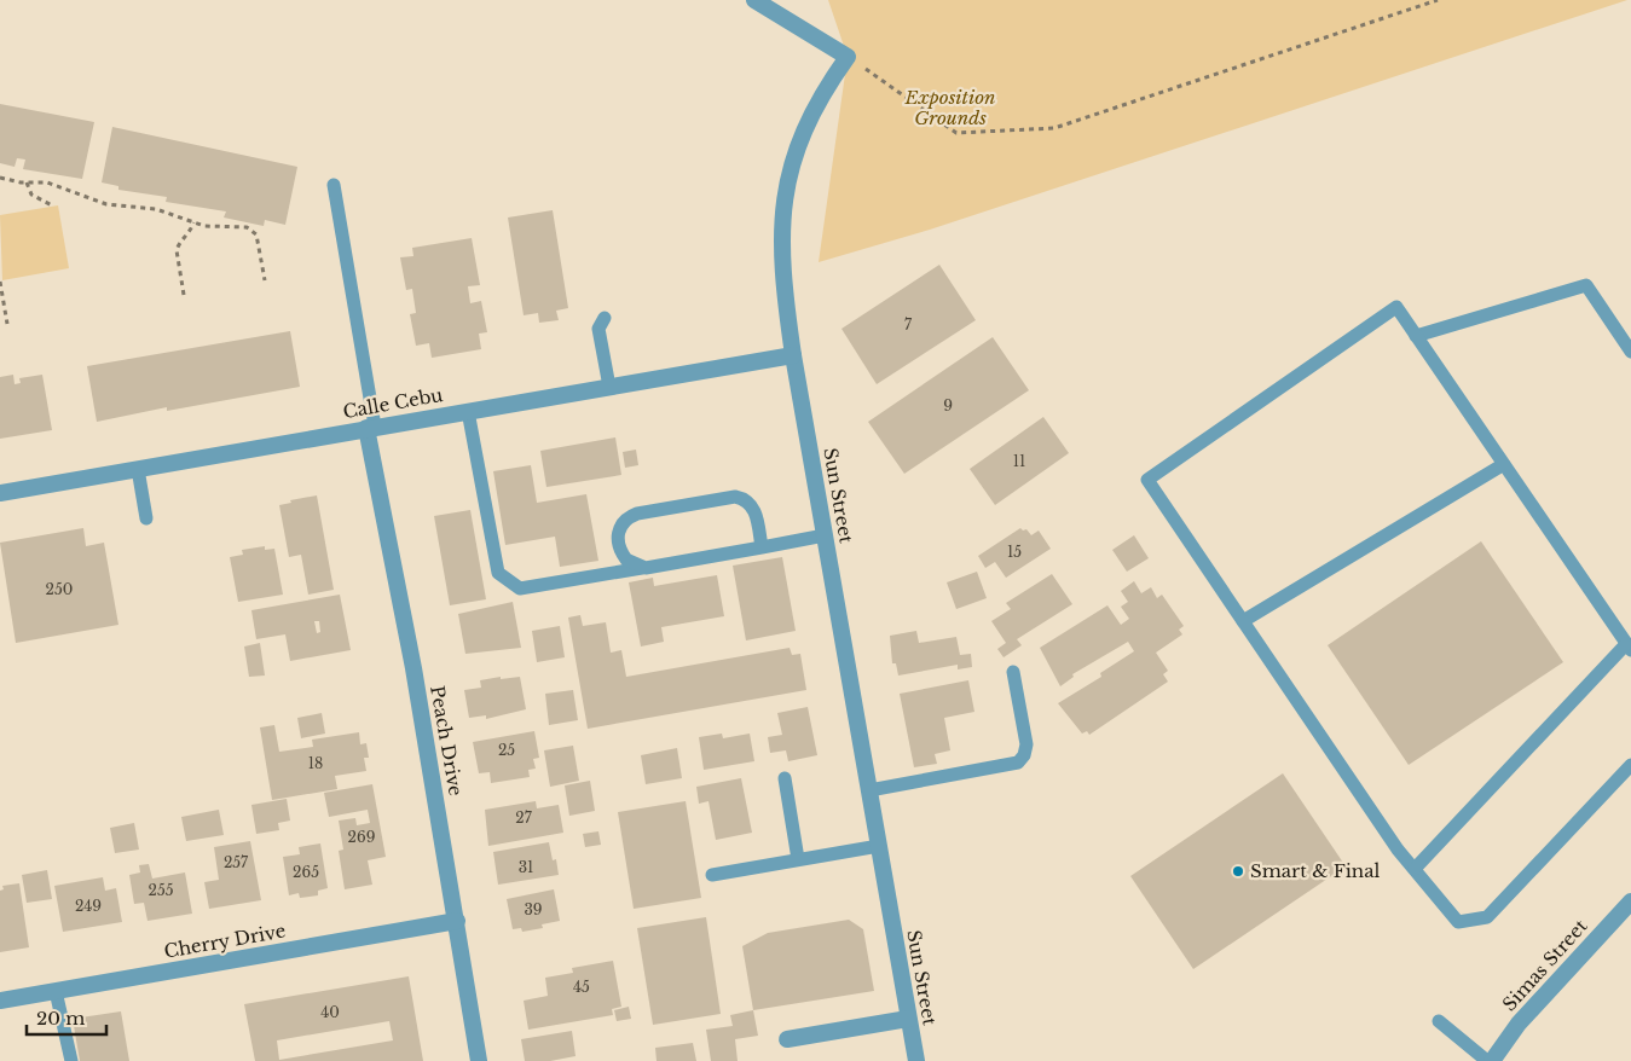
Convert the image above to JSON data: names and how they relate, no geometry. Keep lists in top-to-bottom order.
{
  "streets": {
    "street": [
      "Calle Cebu",
      "Sun Street",
      "Peach Drive",
      "Cherry Drive",
      "Simas Street"
    ]
  },
  "crossings": [
    ["Calle Cebu", "Sun Street"],
    ["Calle Cebu", "Peach Drive"],
    ["Peach Drive", "Cherry Drive"]
  ],
  "parks": ["Exposition Grounds"],
  "places": ["Smart & Final"],
  "house_numbers": [
    "7",
    "9",
    "11",
    "15",
    "250",
    "25",
    "18",
    "27",
    "269",
    "257",
    "31",
    "265",
    "255",
    "249",
    "39",
    "45",
    "40"
  ],
  "scale_bar": "20 m"
}
